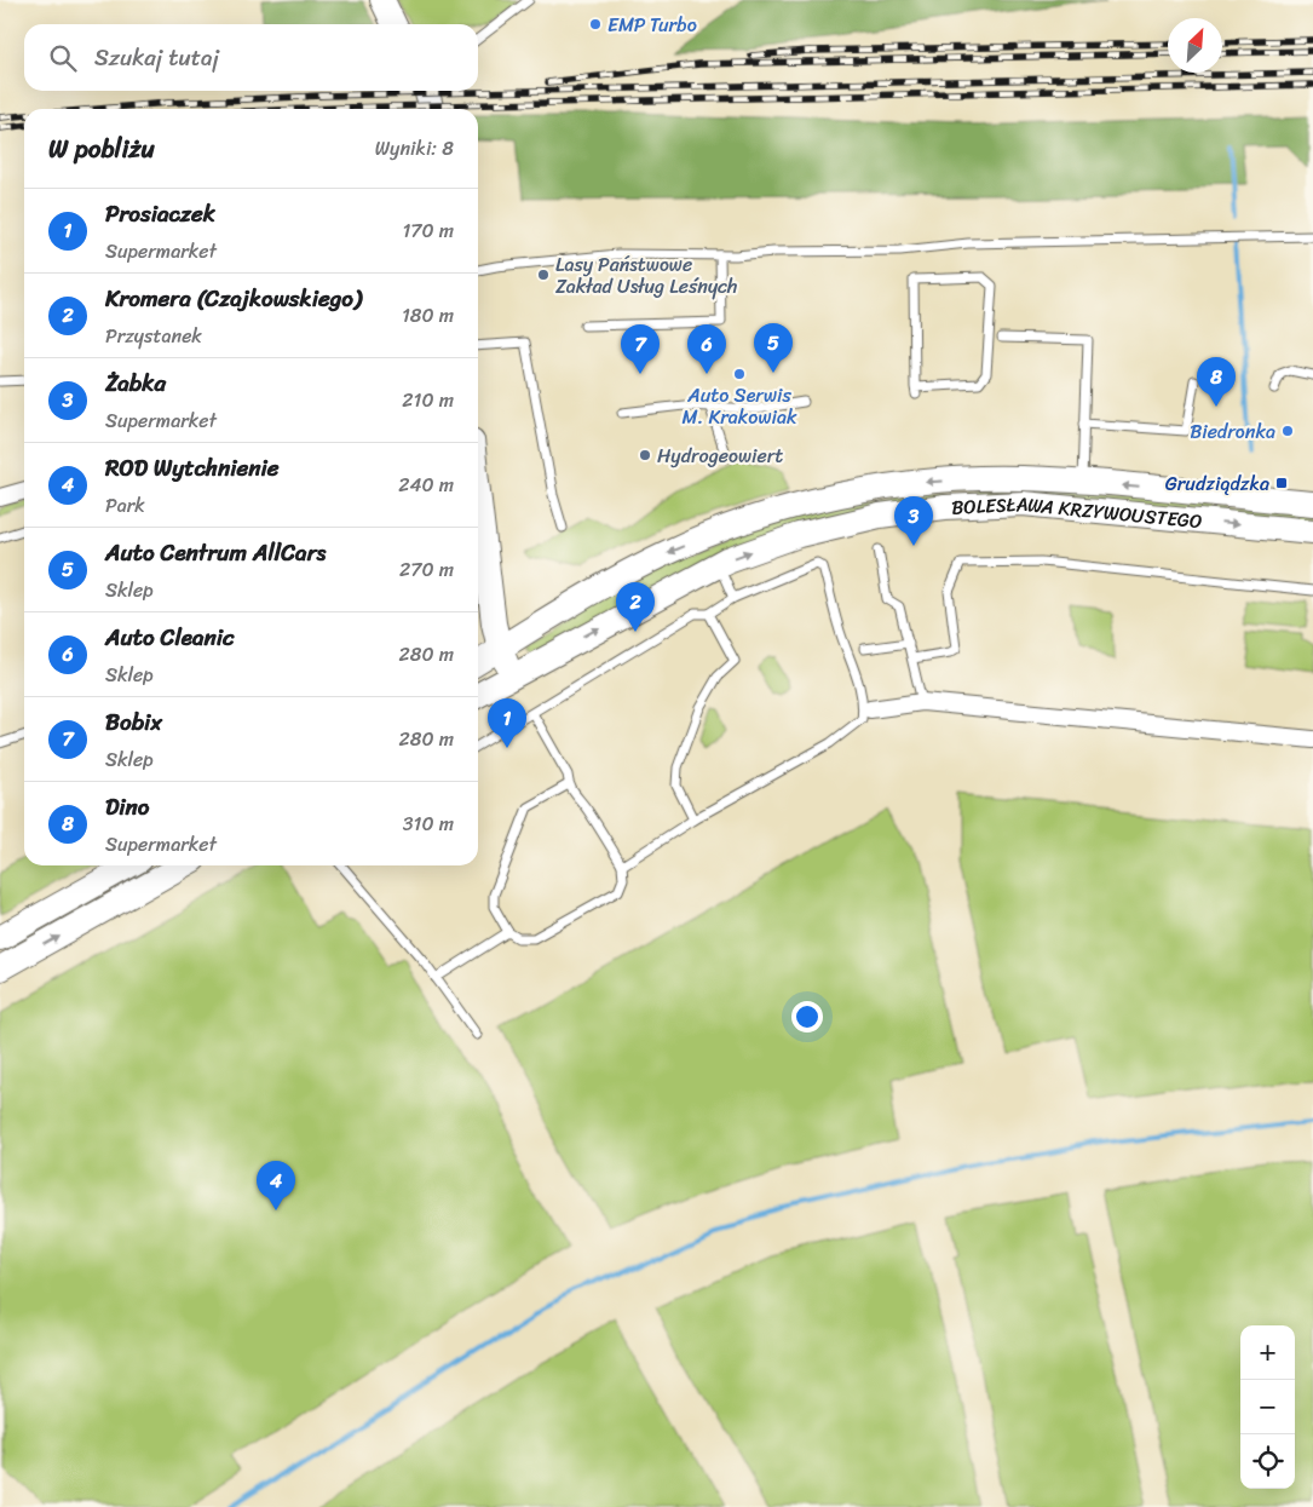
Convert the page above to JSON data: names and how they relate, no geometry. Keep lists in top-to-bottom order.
{
  "streets": {
    "main road": ["BOLESŁAWA KRZYWOUSTEGO"]
  },
  "places": {
    "other": [
      "EMP Turbo",
      "Lasy Państwowe Zakład Usług Leśnych",
      "Auto Serwis M. Krakowiak",
      "Biedronka",
      "Hydrogeowiert"
    ],
    "transit": ["Grudziądzka"]
  },
  "north": "top right",
  "page": {
    "search": "Szukaj tutaj",
    "heading": ["W pobliżu", "Wyniki: 8"],
    "list": [
      {
        "mark": "1",
        "name": "Prosiaczek",
        "note": "Supermarket",
        "value": "170 m"
      },
      {
        "mark": "2",
        "name": "Kromera (Czajkowskiego)",
        "note": "Przystanek",
        "value": "180 m"
      },
      {
        "mark": "3",
        "name": "Żabka",
        "note": "Supermarket",
        "value": "210 m"
      },
      {
        "mark": "4",
        "name": "ROD Wytchnienie",
        "note": "Park",
        "value": "240 m"
      },
      {
        "mark": "5",
        "name": "Auto Centrum AllCars",
        "note": "Sklep",
        "value": "270 m"
      },
      {
        "mark": "6",
        "name": "Auto Cleanic",
        "note": "Sklep",
        "value": "280 m"
      },
      {
        "mark": "7",
        "name": "Bobix",
        "note": "Sklep",
        "value": "280 m"
      },
      {
        "mark": "8",
        "name": "Dino",
        "note": "Supermarket",
        "value": "310 m"
      }
    ],
    "pins": [
      "5",
      "6",
      "7",
      "8",
      "3",
      "2",
      "1",
      "4"
    ],
    "map_buttons": ["+", "−"]
  }
}
